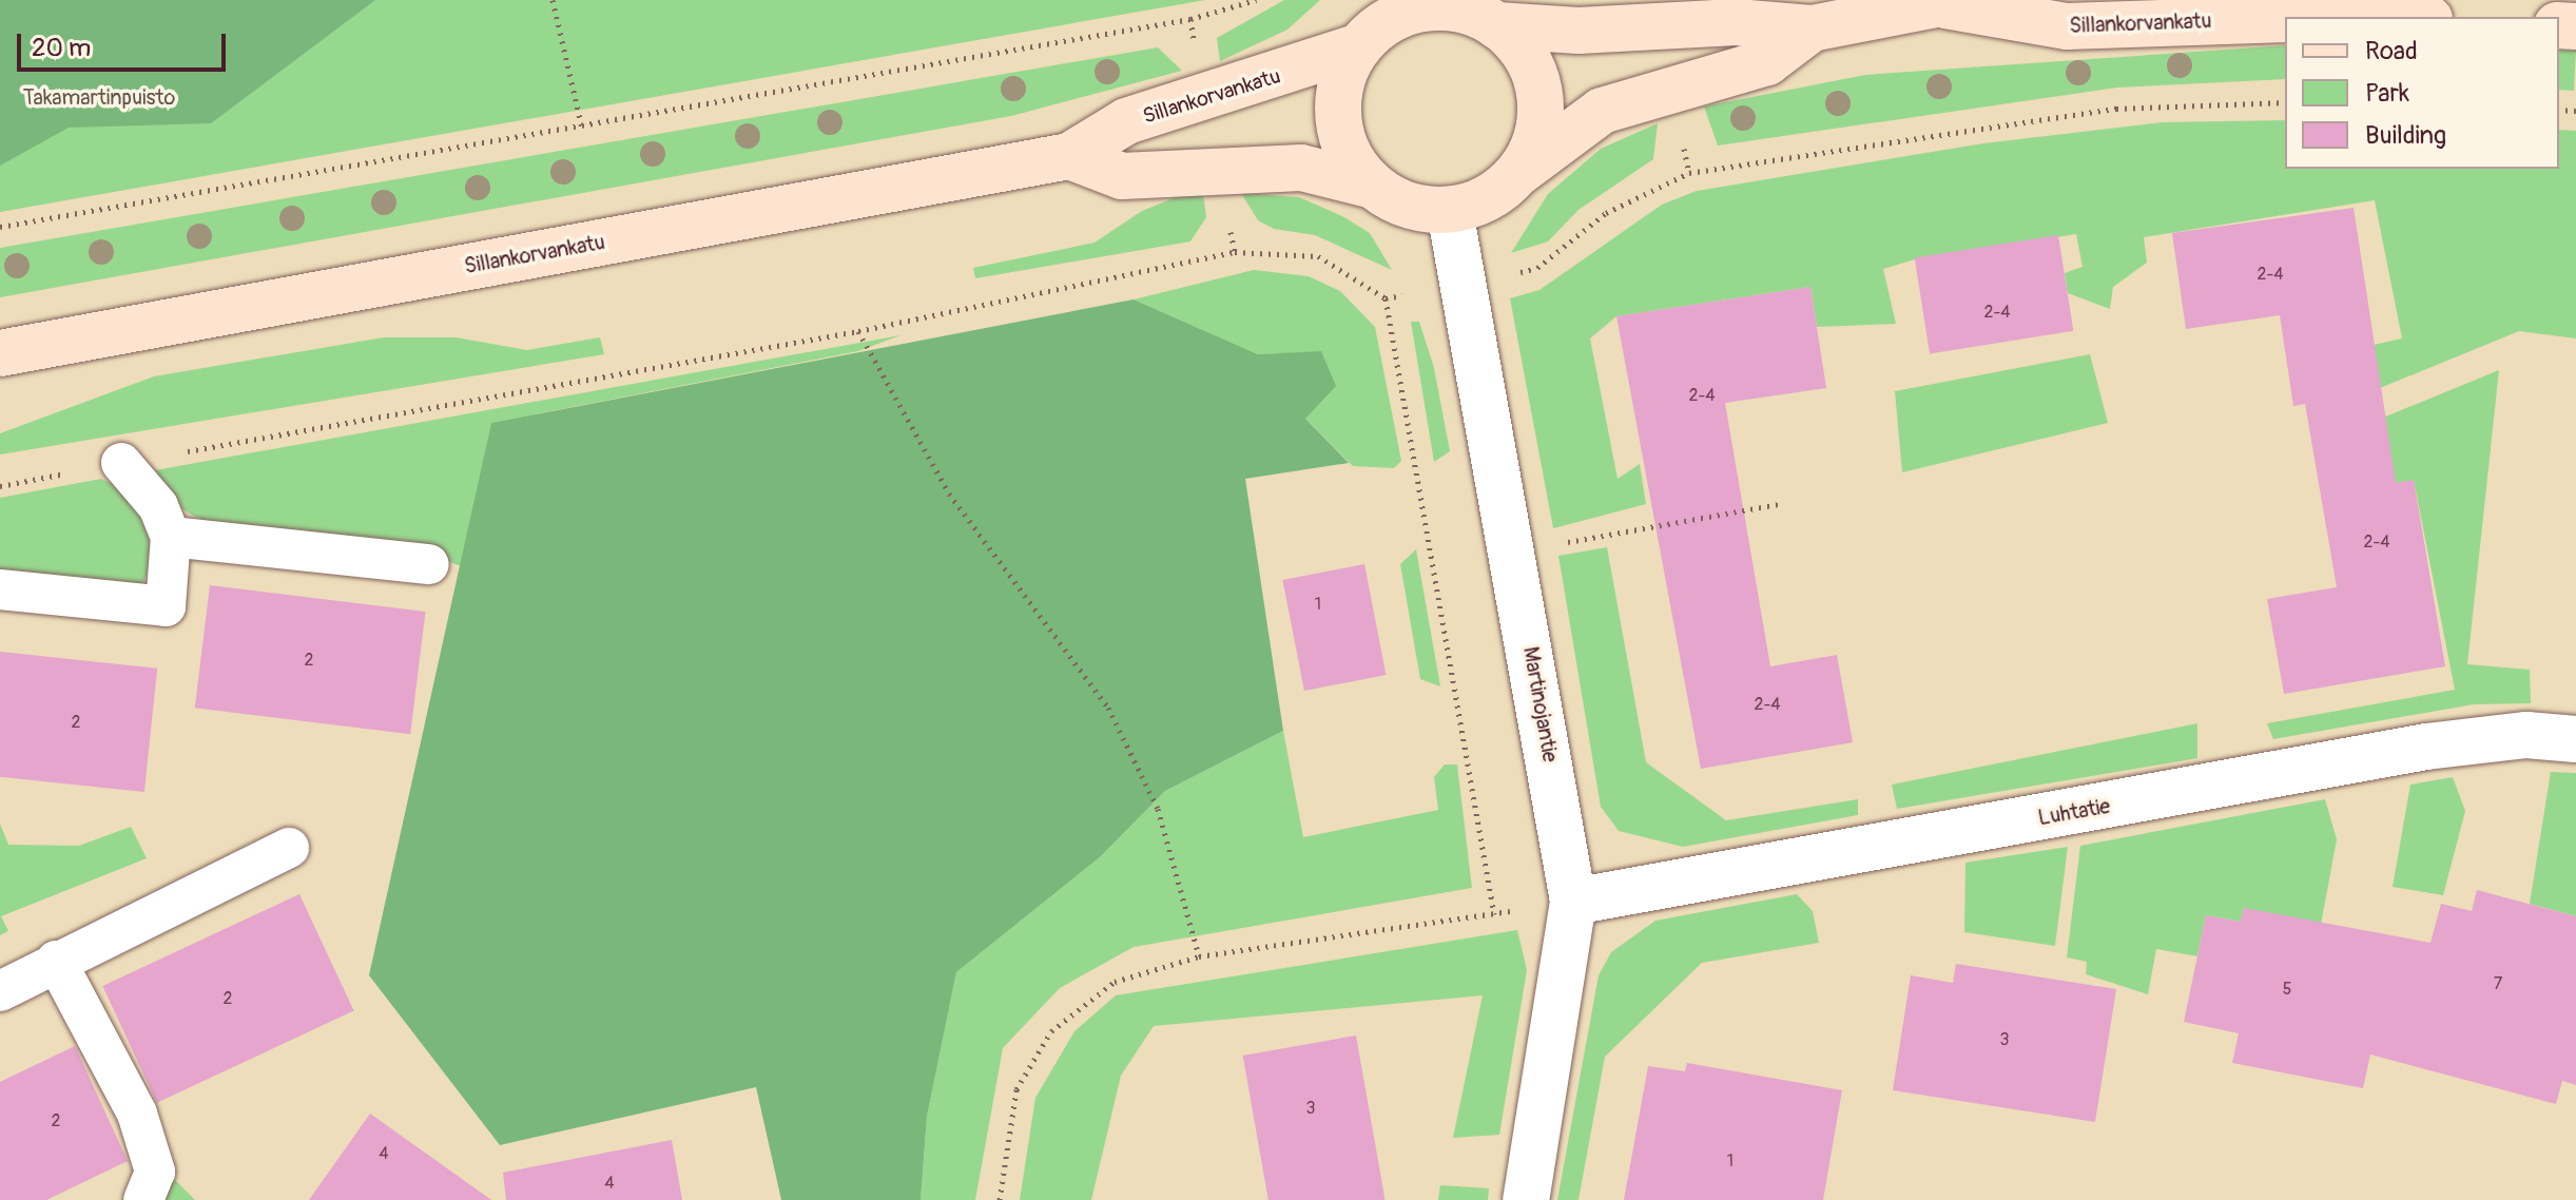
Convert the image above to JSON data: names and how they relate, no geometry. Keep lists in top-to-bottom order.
{
  "streets": {
    "main road": ["Sillankorvankatu"],
    "street": ["Martinojantie", "Luhtatie"]
  },
  "crossings": [
    ["Sillankorvankatu", "Martinojantie"],
    ["Martinojantie", "Luhtatie"]
  ],
  "parks": ["Takamartinpuisto"],
  "house_numbers": [
    "2-4",
    "2-4",
    "2-4",
    "2-4",
    "1",
    "2",
    "2-4",
    "2",
    "7",
    "5",
    "2",
    "3",
    "3",
    "2",
    "4",
    "1",
    "4"
  ],
  "legend": ["Road", "Park", "Building"],
  "scale_bar": "20 m"
}
